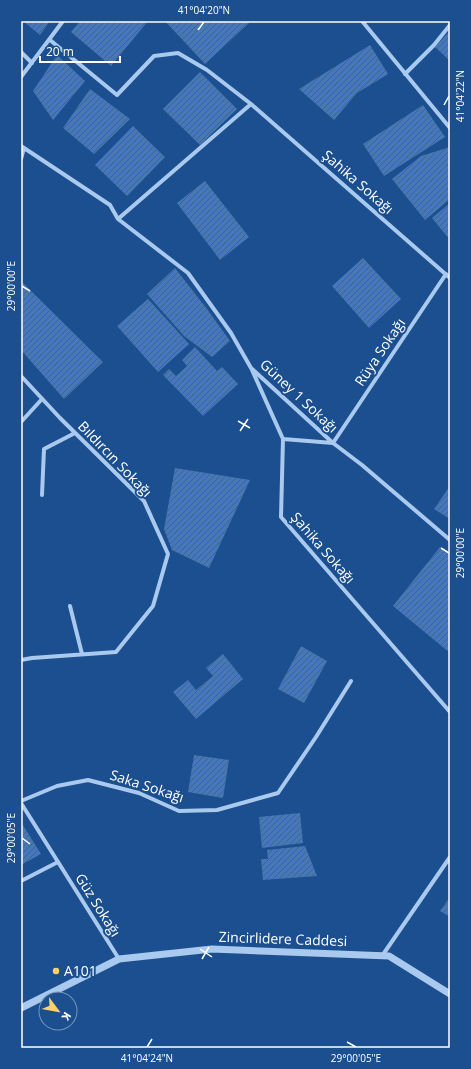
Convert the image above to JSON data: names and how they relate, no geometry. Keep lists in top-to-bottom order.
{
  "streets": {
    "street": [
      "Şahika Sokağı",
      "Rüya Sokağı",
      "Güney 1 Sokağı",
      "Bıldırcın Sokağı",
      "Saka Sokağı",
      "Güz Sokağı",
      "Zincirlidere Caddesi"
    ]
  },
  "crossings": [
    ["Şahika Sokağı", "Rüya Sokağı"],
    ["Şahika Sokağı", "Güney 1 Sokağı"],
    ["Rüya Sokağı", "Güney 1 Sokağı"],
    ["Saka Sokağı", "Güz Sokağı"],
    ["Güz Sokağı", "Zincirlidere Caddesi"]
  ],
  "places": ["А101"],
  "scale_bar": "20 m",
  "north": "bottom right",
  "coordinates": [
    "41°04'20\"N",
    "41°04'22\"N",
    "29°00'00\"E",
    "29°00'05\"E",
    "41°04'24\"N"
  ]
}
